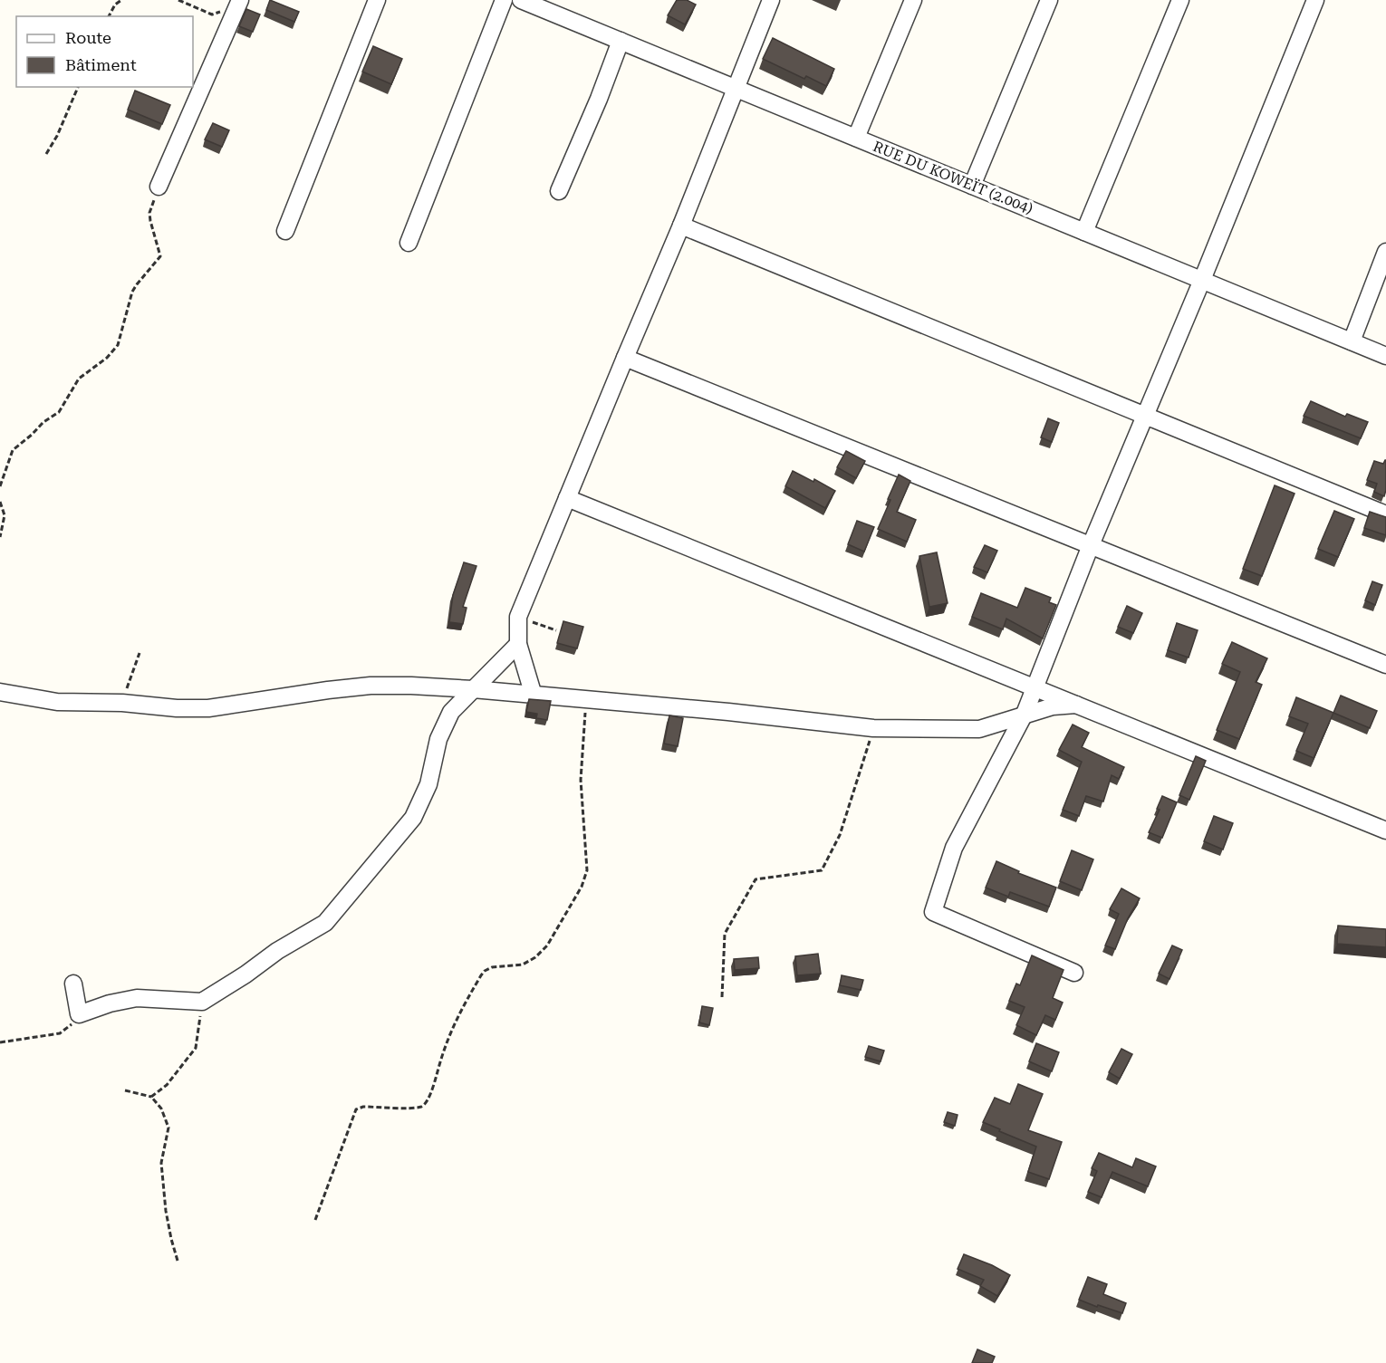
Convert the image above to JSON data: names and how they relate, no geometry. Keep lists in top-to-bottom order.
{
  "streets": {
    "street": ["RUE DU KOWEÏT (2.004)"]
  },
  "legend": ["Route", "Bâtiment"]
}
